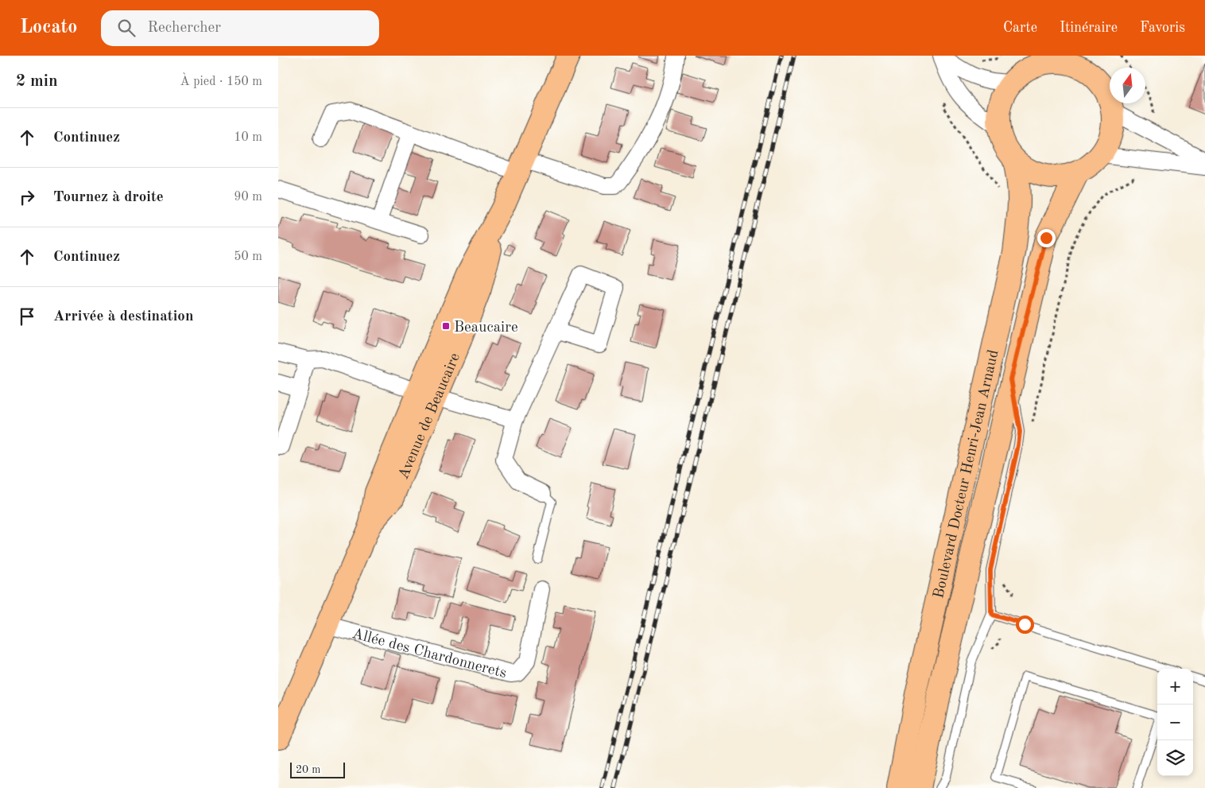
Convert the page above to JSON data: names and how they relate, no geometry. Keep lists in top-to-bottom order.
{
  "streets": {
    "main road": ["Avenue de Beaucaire", "Boulevard Docteur Henri-Jean Arnaud"],
    "street": ["Allée des Chardonnerets"]
  },
  "crossings": [
    ["Avenue de Beaucaire", "Allée des Chardonnerets"]
  ],
  "places": {
    "transit": ["Beaucaire"]
  },
  "scale_bar": "20 m",
  "north": "top",
  "page": {
    "header": "Locato",
    "search": "Rechercher",
    "nav": ["Carte", "Itinéraire", "Favoris"],
    "heading": ["2 min", "À pied · 150 m"],
    "list": [
      ["Continuez", "10 m"],
      ["Tournez à droite", "90 m"],
      ["Continuez", "50 m"],
      "Arrivée à destination"
    ],
    "map_buttons": ["+", "−"],
    "scale": "20 m"
  }
}
